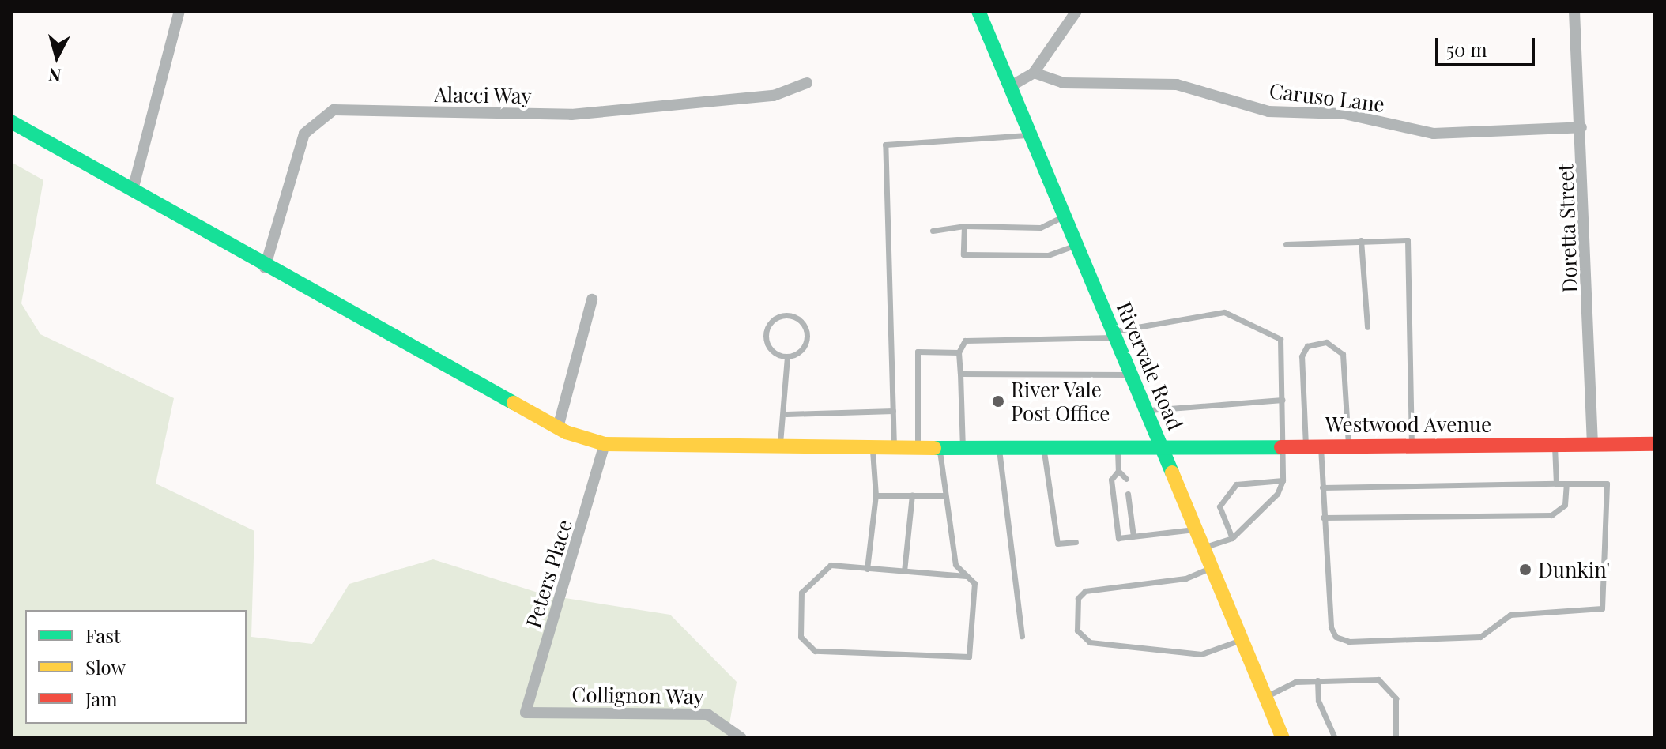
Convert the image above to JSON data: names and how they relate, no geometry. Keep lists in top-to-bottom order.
{
  "streets": {
    "street": [
      "Alacci Way",
      "Caruso Lane",
      "Doretta Street",
      "Rivervale Road",
      "Westwood Avenue",
      "Peters Place",
      "Collignon Way"
    ]
  },
  "crossings": [
    ["Alacci Way", "Westwood Avenue"],
    ["Caruso Lane", "Doretta Street"],
    ["Doretta Street", "Westwood Avenue"],
    ["Rivervale Road", "Westwood Avenue"],
    ["Westwood Avenue", "Peters Place"],
    ["Peters Place", "Collignon Way"]
  ],
  "places": ["River Vale Post Office", "Dunkin'"],
  "legend": ["Fast", "Slow", "Jam"],
  "scale_bar": "50 m",
  "north": "bottom"
}
